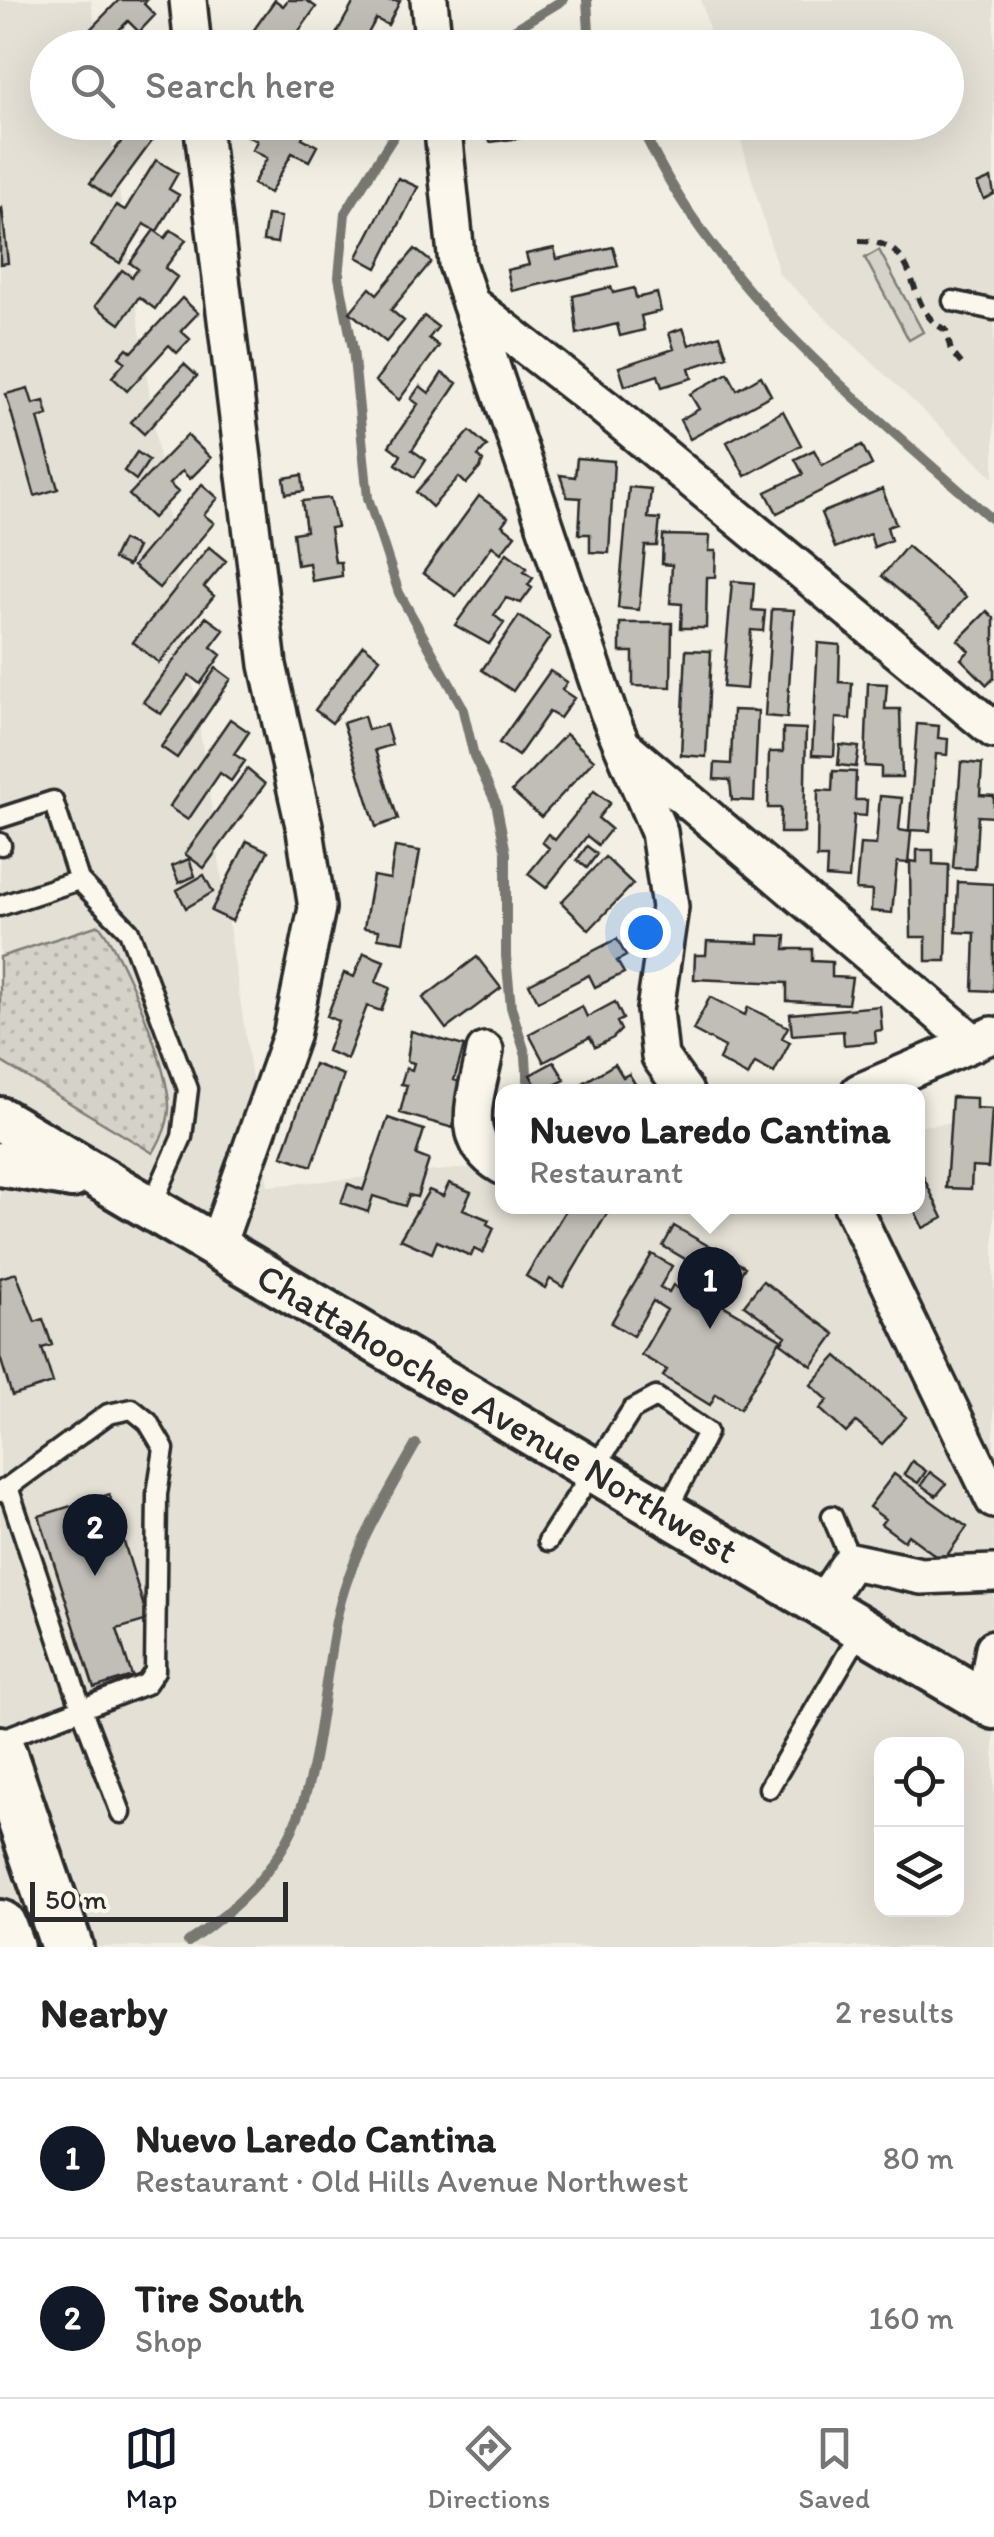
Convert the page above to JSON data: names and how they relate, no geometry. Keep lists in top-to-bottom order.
{
  "streets": {
    "street": ["Chattahoochee Avenue Northwest"]
  },
  "scale_bar": "50 m",
  "page": {
    "search": "Search here",
    "popup": ["Nuevo Laredo Cantina", "Restaurant"],
    "pins": ["1", "2"],
    "scale": "50 m",
    "heading": ["Nearby", "2 results"],
    "list": [
      {
        "mark": "1",
        "name": "Nuevo Laredo Cantina",
        "note": "Restaurant · Old Hills Avenue Northwest",
        "value": "80 m"
      },
      {
        "mark": "2",
        "name": "Tire South",
        "note": "Shop",
        "value": "160 m"
      }
    ],
    "nav": ["Map", "Directions", "Saved"]
  }
}
